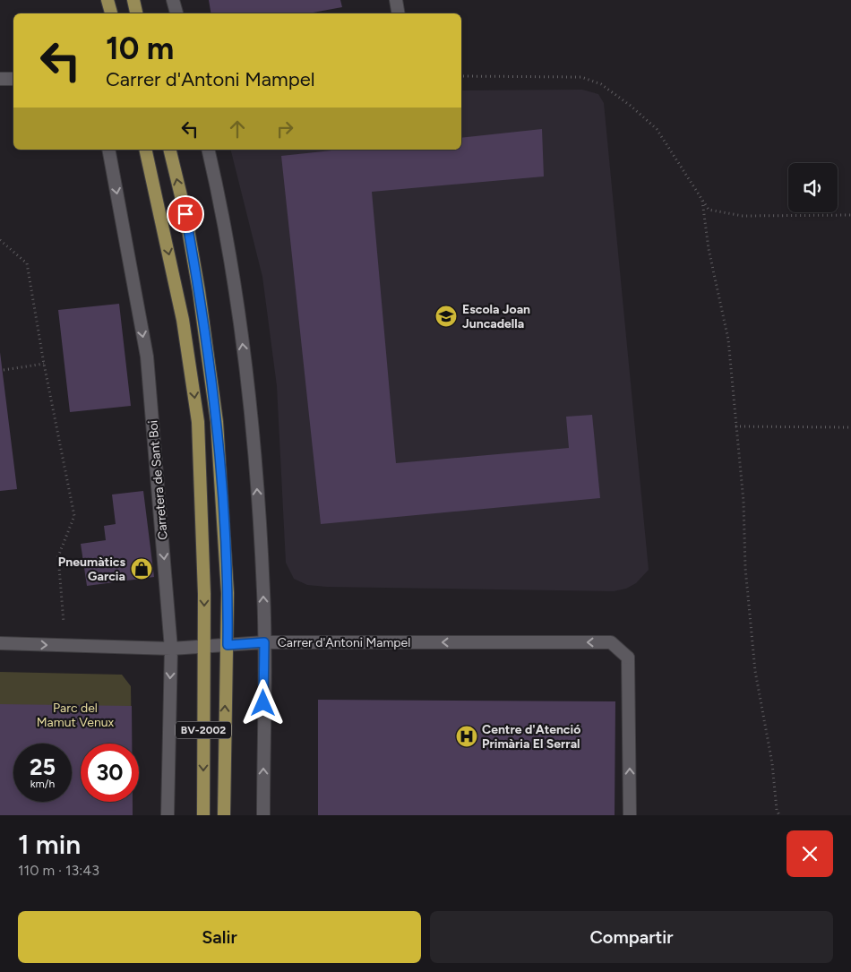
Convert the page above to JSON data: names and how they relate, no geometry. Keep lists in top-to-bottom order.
{
  "streets": {
    "main road": ["BV-2002"],
    "street": ["Carretera de Sant Boi", "Carrer d'Antoni Mampel"]
  },
  "crossings": [
    ["Carretera de Sant Boi", "Carrer d'Antoni Mampel"],
    ["Carrer d'Antoni Mampel", "BV-2002"]
  ],
  "parks": ["Parc del Mamut Venux"],
  "places": {
    "school or university": ["Escola Joan Juncadella"],
    "shop": ["Pneumàtics Garcia"],
    "hospital": ["Centre d'Atenció Primària El Serral"]
  },
  "page": {
    "turn": ["10 m", "Carrer d'Antoni Mampel"],
    "speed": "25 km/h",
    "limit": "30",
    "heading": ["1 min", "110 m · 13:43"],
    "buttons": ["Salir", "Compartir"]
  }
}
